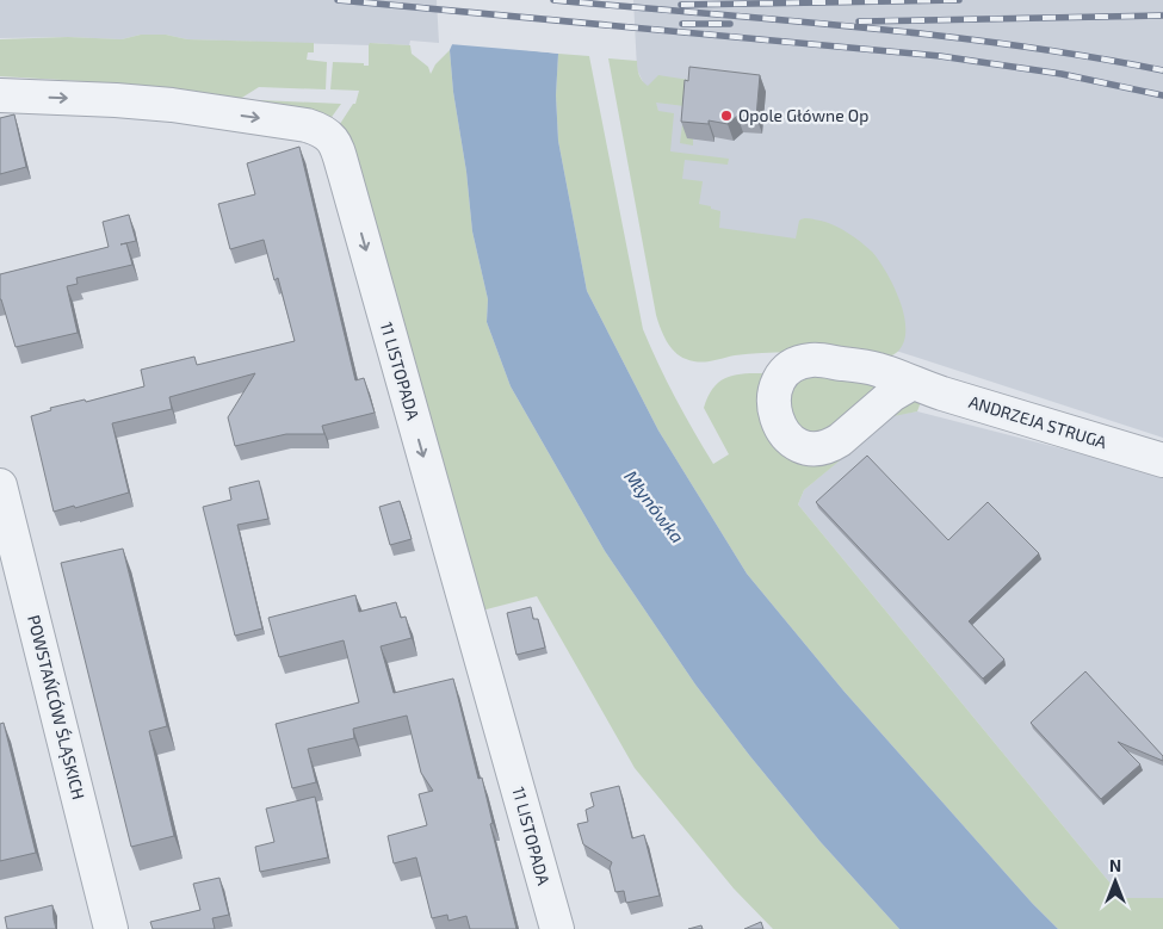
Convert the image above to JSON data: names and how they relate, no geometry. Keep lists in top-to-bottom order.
{
  "streets": {
    "street": ["11 LISTOPADA", "ANDRZEJA STRUGA", "POWSTAŃCÓW ŚLĄSKICH"]
  },
  "one_way": ["11 LISTOPADA"],
  "water": ["Młynówka"],
  "places": ["Opole Główne Op"],
  "north": "top"
}
